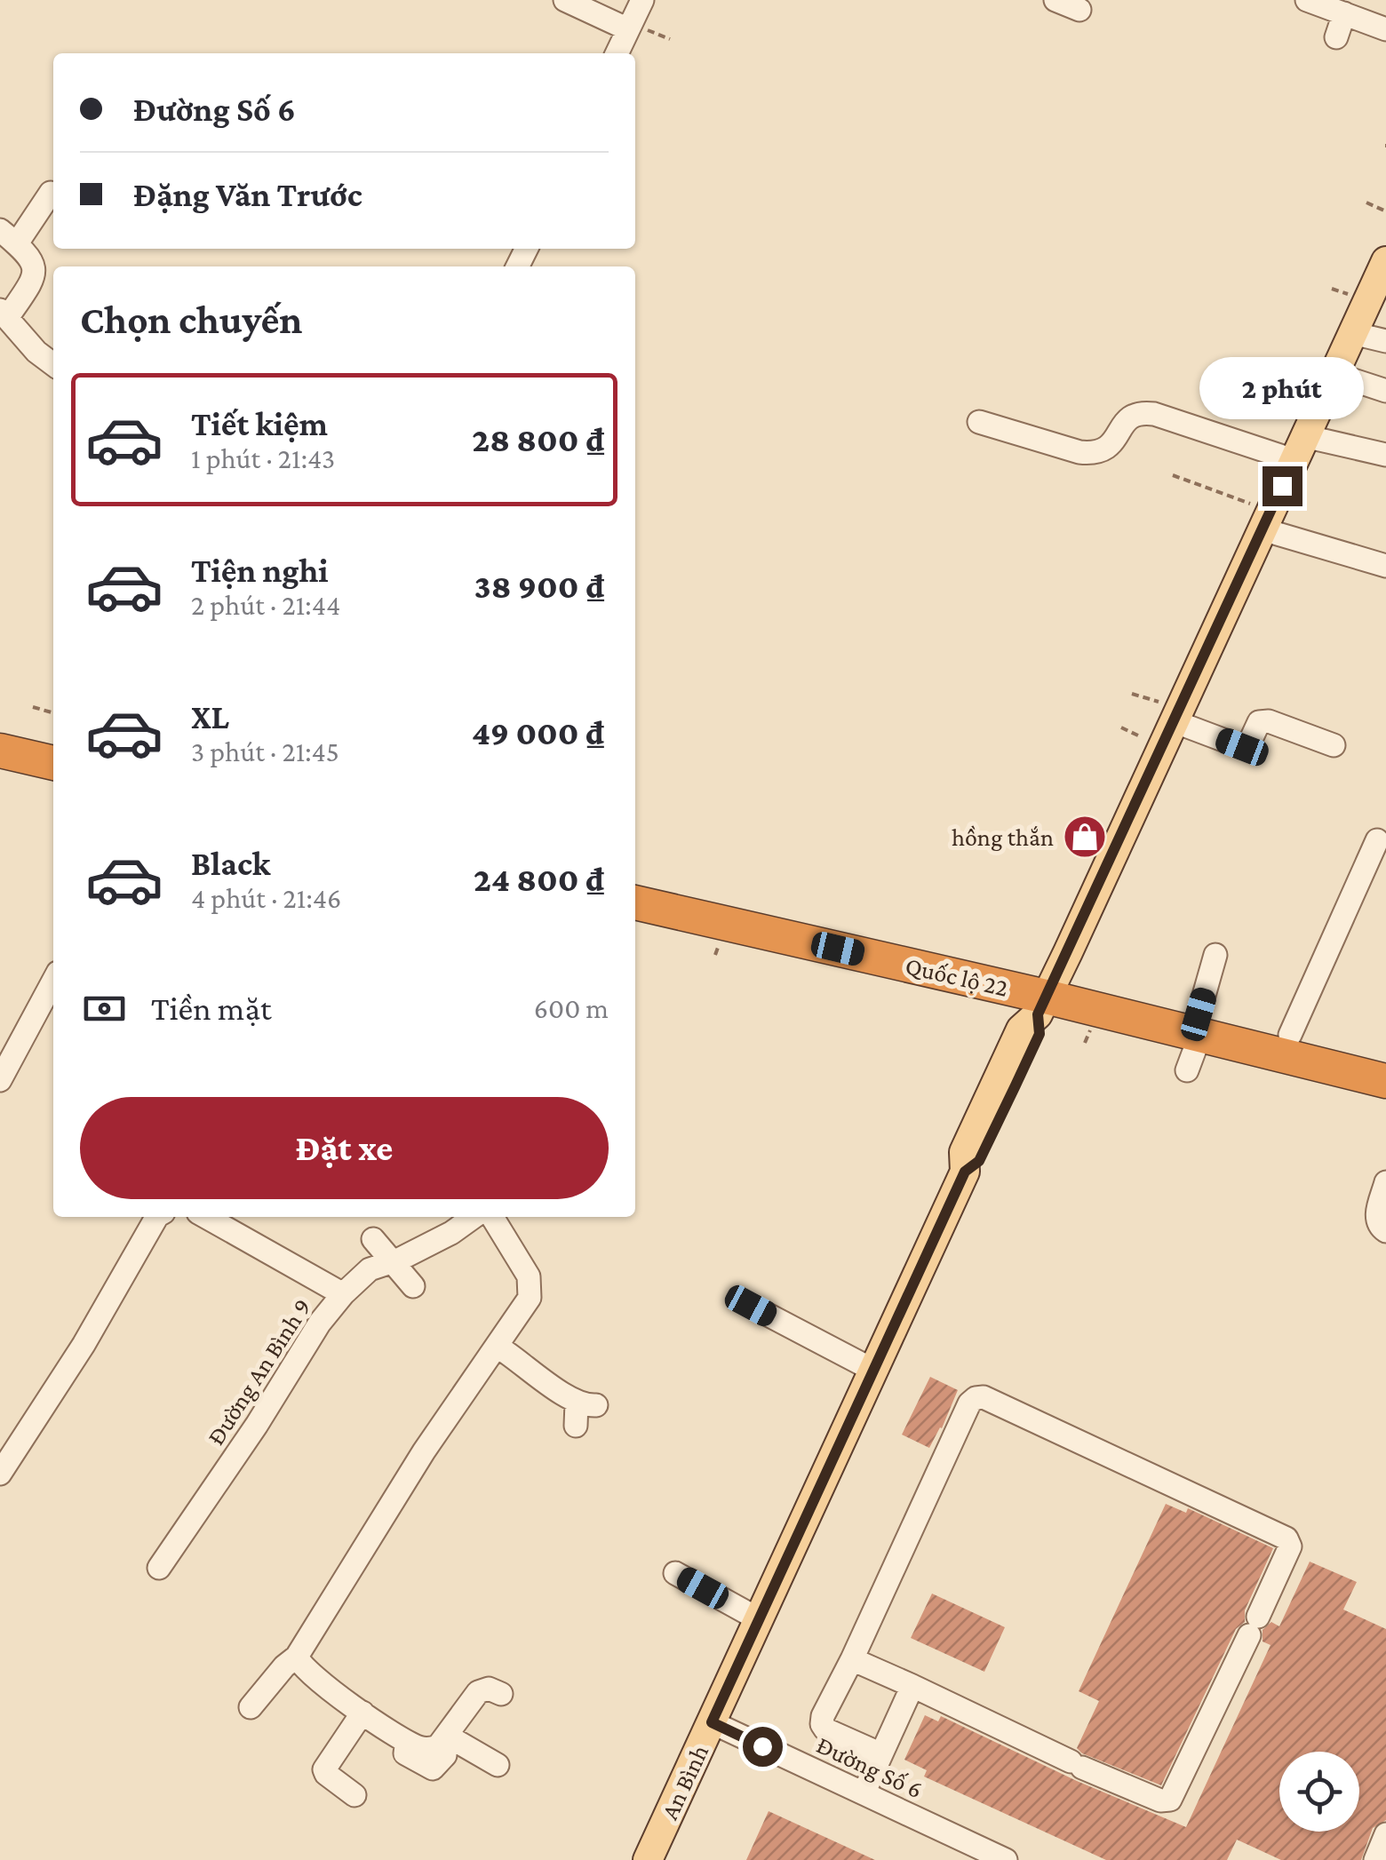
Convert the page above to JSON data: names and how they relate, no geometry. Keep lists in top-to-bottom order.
{
  "streets": {
    "highway": ["Quốc lộ 22"],
    "main road": ["An Bình"],
    "street": ["Đường An Bình 9", "Đường Số 6"]
  },
  "crossings": [
    ["Quốc lộ 22", "An Bình"],
    ["Đường Số 6", "An Bình"]
  ],
  "places": {
    "shop": ["hồng thắn"]
  },
  "page": {
    "banner": ["Đường Số 6", "Đặng Văn Trước"],
    "heading": "Chọn chuyến",
    "bubble": "2 phút",
    "list": [
      {
        "name": "Tiết kiệm",
        "note": "1 phút · 21:43",
        "value": "28 800 ₫"
      },
      {
        "name": "Tiện nghi",
        "note": "2 phút · 21:44",
        "value": "38 900 ₫"
      },
      {
        "name": "XL",
        "note": "3 phút · 21:45",
        "value": "49 000 ₫"
      },
      {
        "name": "Black",
        "note": "4 phút · 21:46",
        "value": "24 800 ₫"
      }
    ],
    "pay": ["Tiền mặt", "600 m"],
    "buttons": "Đặt xe"
  }
}
